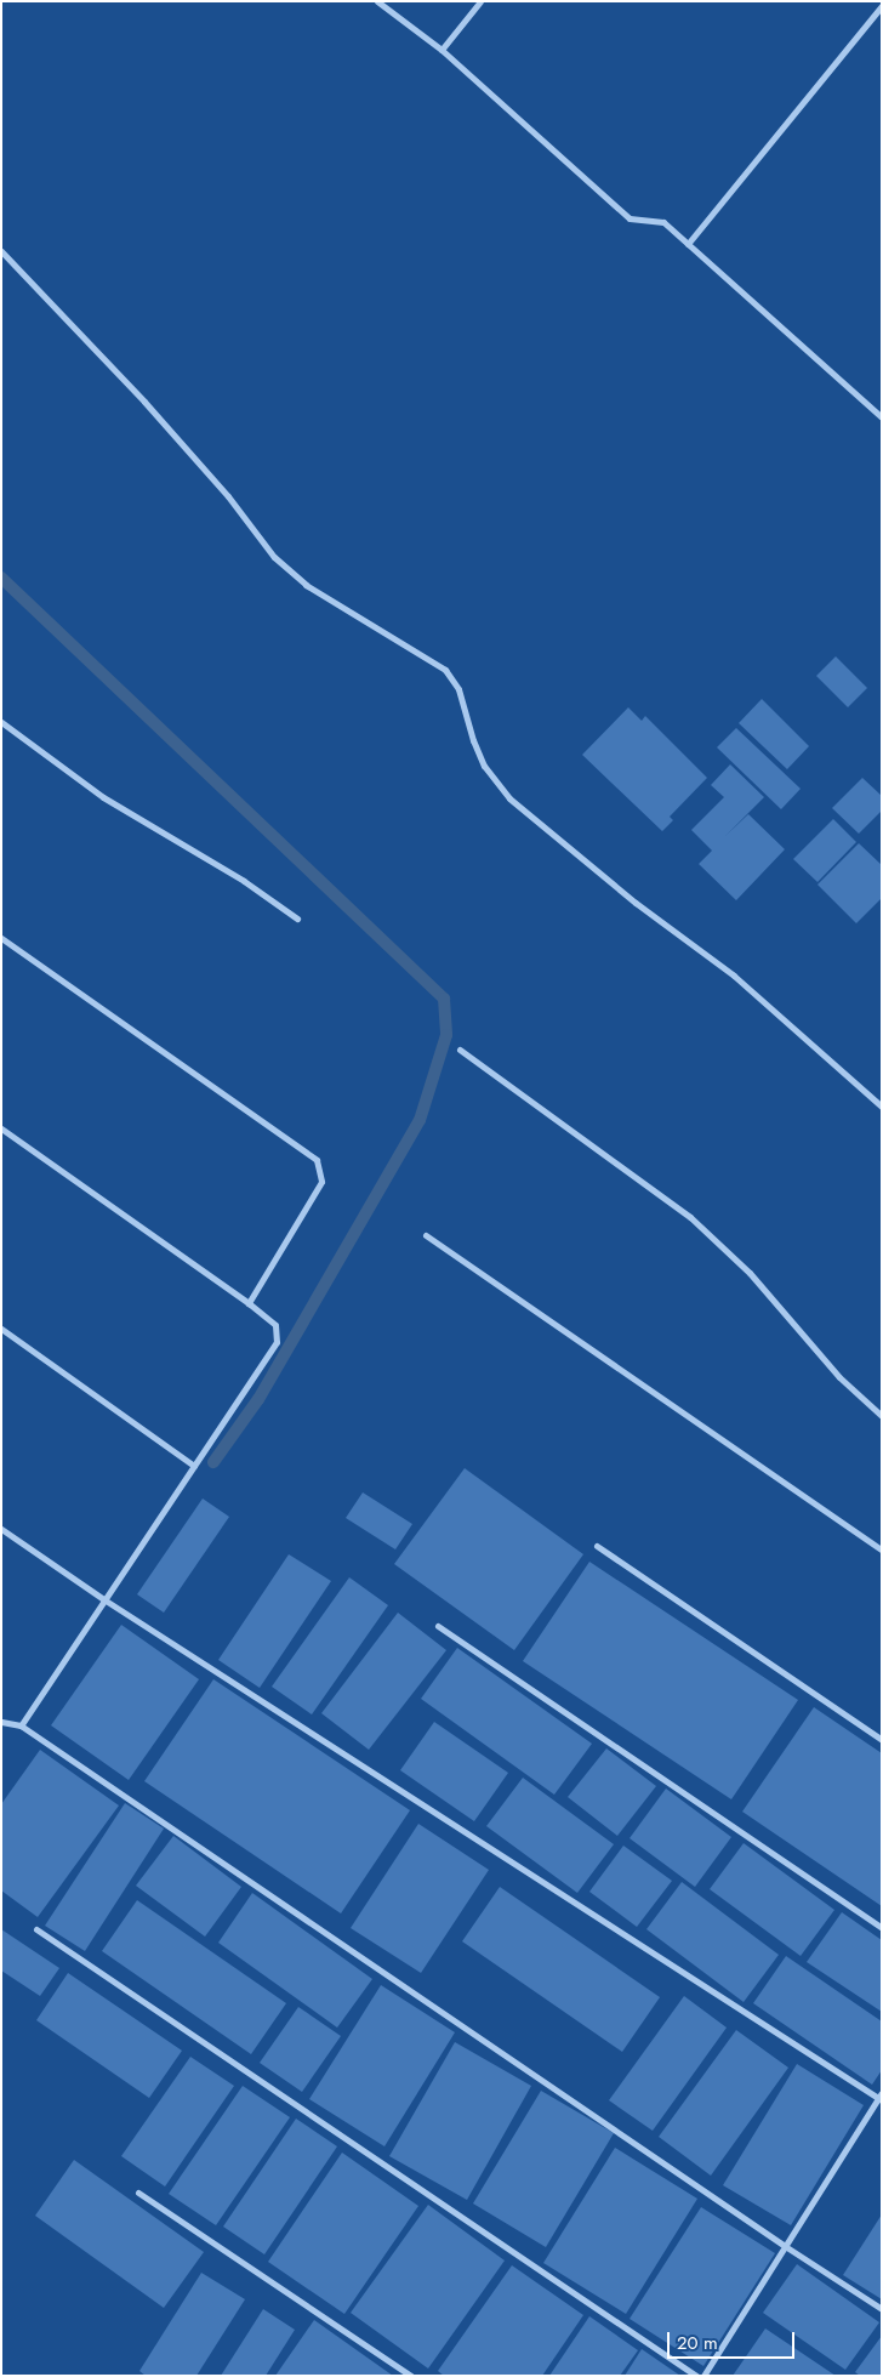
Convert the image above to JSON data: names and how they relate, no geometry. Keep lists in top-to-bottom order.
{
  "scale_bar": "20 m"
}
